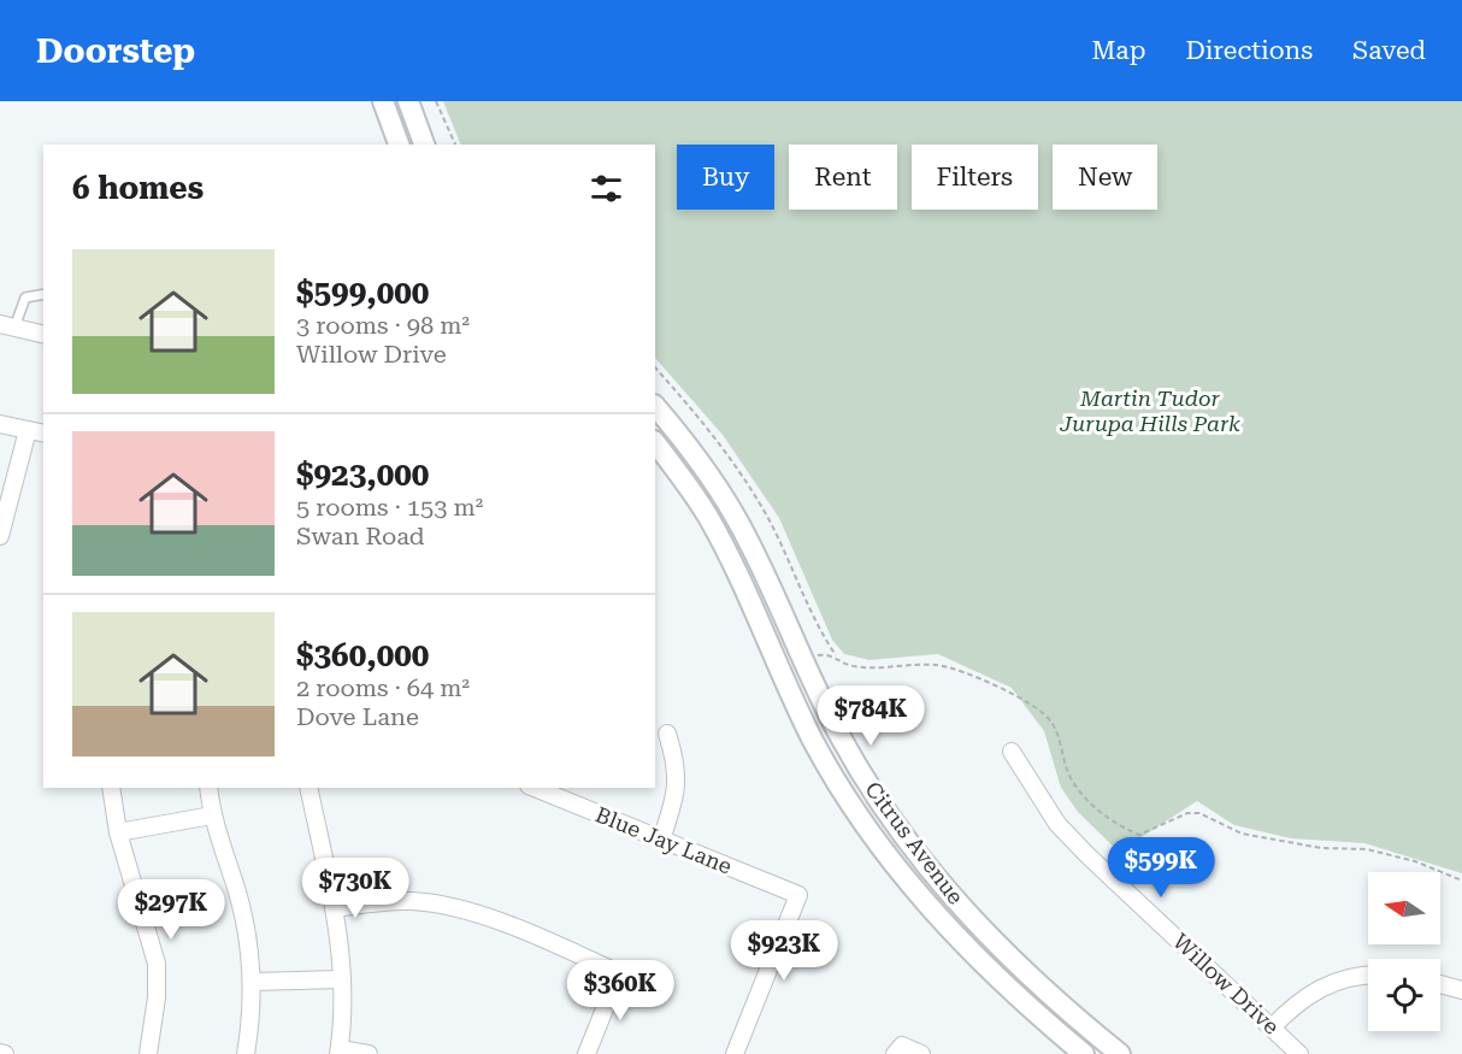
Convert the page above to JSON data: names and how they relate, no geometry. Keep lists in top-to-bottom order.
{
  "streets": {
    "street": ["Blue Jay Lane", "Citrus Avenue", "Willow Drive"]
  },
  "parks": ["Martin Tudor Jurupa Hills Park"],
  "north": "left",
  "page": {
    "header": "Doorstep",
    "nav": ["Map", "Directions", "Saved"],
    "chip": [
      "Buy",
      "Rent",
      "Filters",
      "New"
    ],
    "heading": "6 homes",
    "list": [
      {
        "name": "$599,000",
        "note": "3 rooms · 98 m² · Willow Drive"
      },
      {
        "name": "$923,000",
        "note": "5 rooms · 153 m² · Swan Road"
      },
      {
        "name": "$360,000",
        "note": "2 rooms · 64 m² · Dove Lane"
      }
    ],
    "price": [
      "$784K",
      "$599K",
      "$730K",
      "$297K",
      "$923K",
      "$360K"
    ]
  }
}
